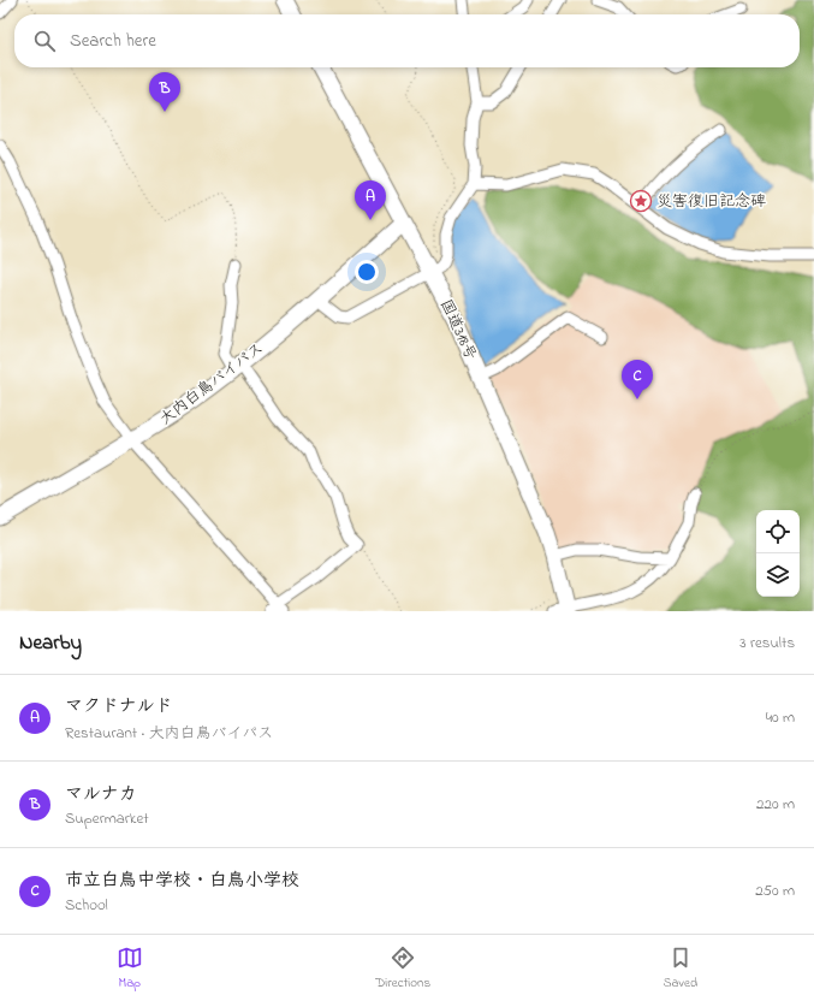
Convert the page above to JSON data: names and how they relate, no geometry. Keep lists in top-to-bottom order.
{
  "streets": {
    "highway": ["国道318号", "大内白鳥バイパス"]
  },
  "crossings": [
    ["国道318号", "大内白鳥バイパス"]
  ],
  "places": {
    "place": ["災害復旧記念碑"]
  },
  "page": {
    "search": "Search here",
    "pins": ["B", "A", "C"],
    "heading": ["Nearby", "3 results"],
    "list": [
      {
        "mark": "A",
        "name": "マクドナルド",
        "note": "Restaurant · 大内白鳥バイパス",
        "value": "40 m"
      },
      {
        "mark": "B",
        "name": "マルナカ",
        "note": "Supermarket",
        "value": "220 m"
      },
      {
        "mark": "C",
        "name": "市立白鳥中学校・白鳥小学校",
        "note": "School",
        "value": "250 m"
      }
    ],
    "nav": ["Map", "Directions", "Saved"]
  }
}
